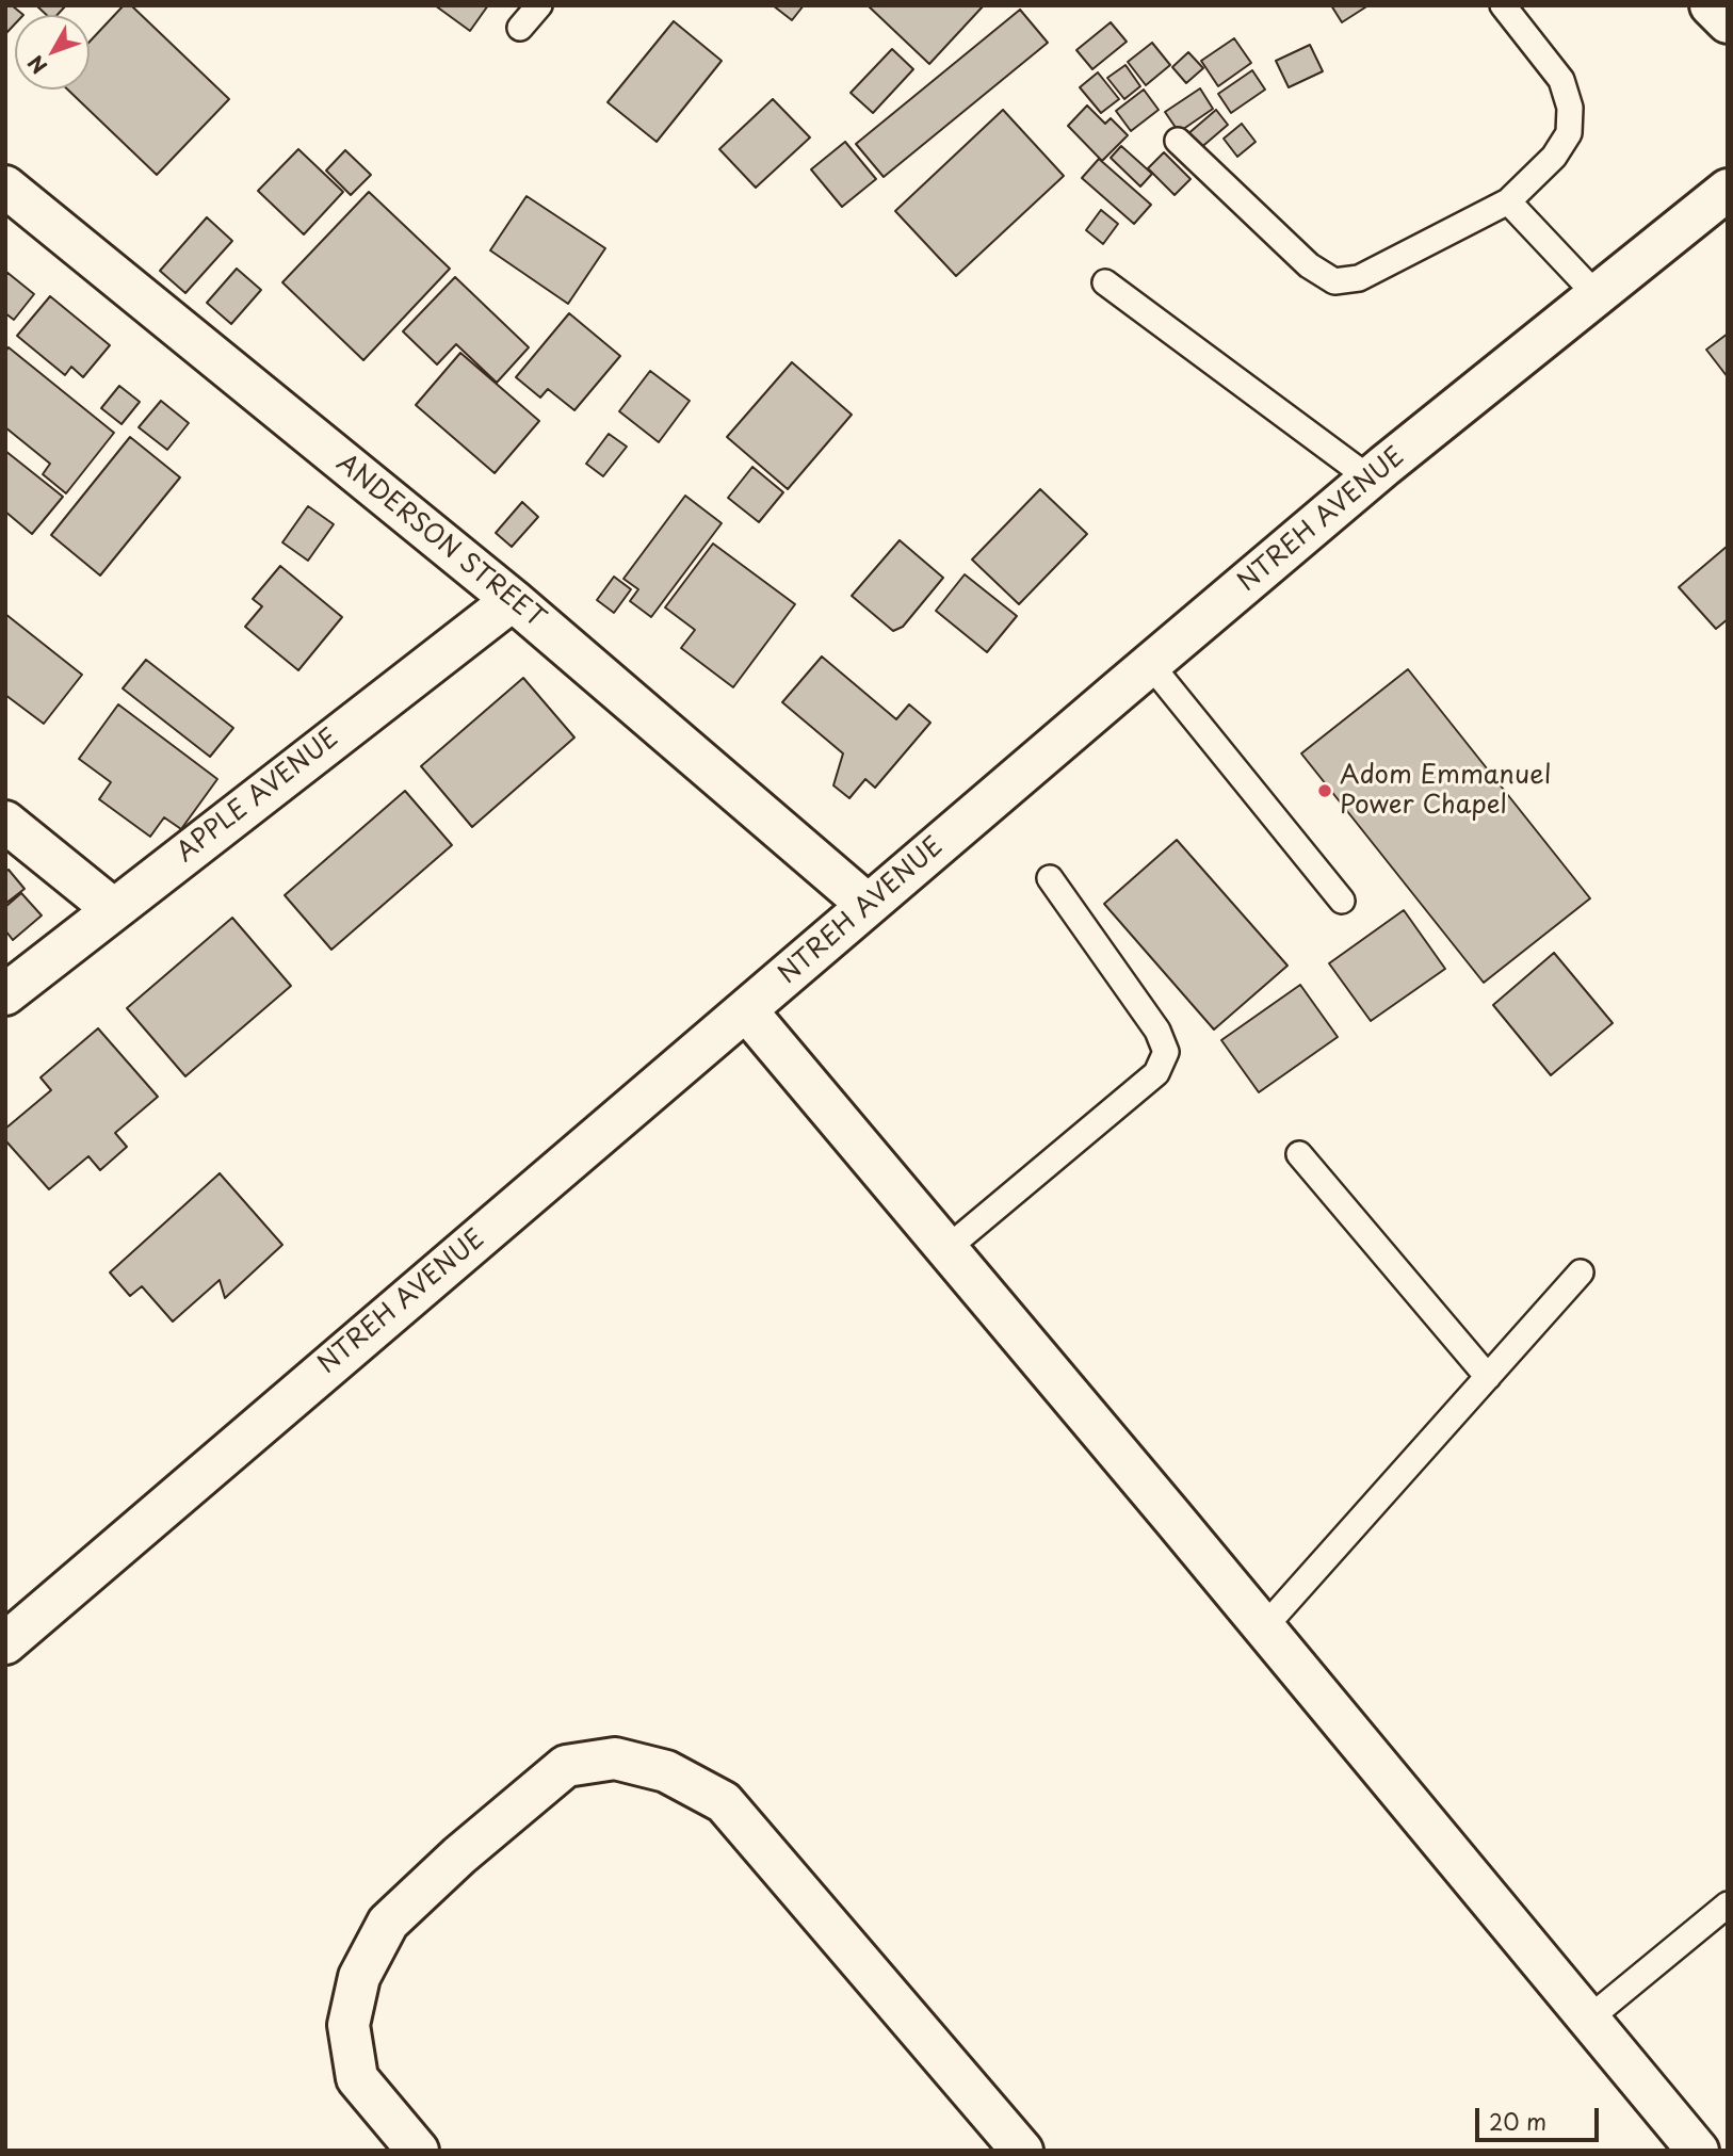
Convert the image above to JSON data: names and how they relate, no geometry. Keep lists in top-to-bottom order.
{
  "streets": {
    "street": ["NTREH AVENUE", "ANDERSON STREET", "APPLE AVENUE"]
  },
  "crossings": [
    ["NTREH AVENUE", "ANDERSON STREET"],
    ["ANDERSON STREET", "APPLE AVENUE"]
  ],
  "places": ["Adom Emmanuel Power Chapel"],
  "scale_bar": "20 m",
  "north": "bottom left"
}
